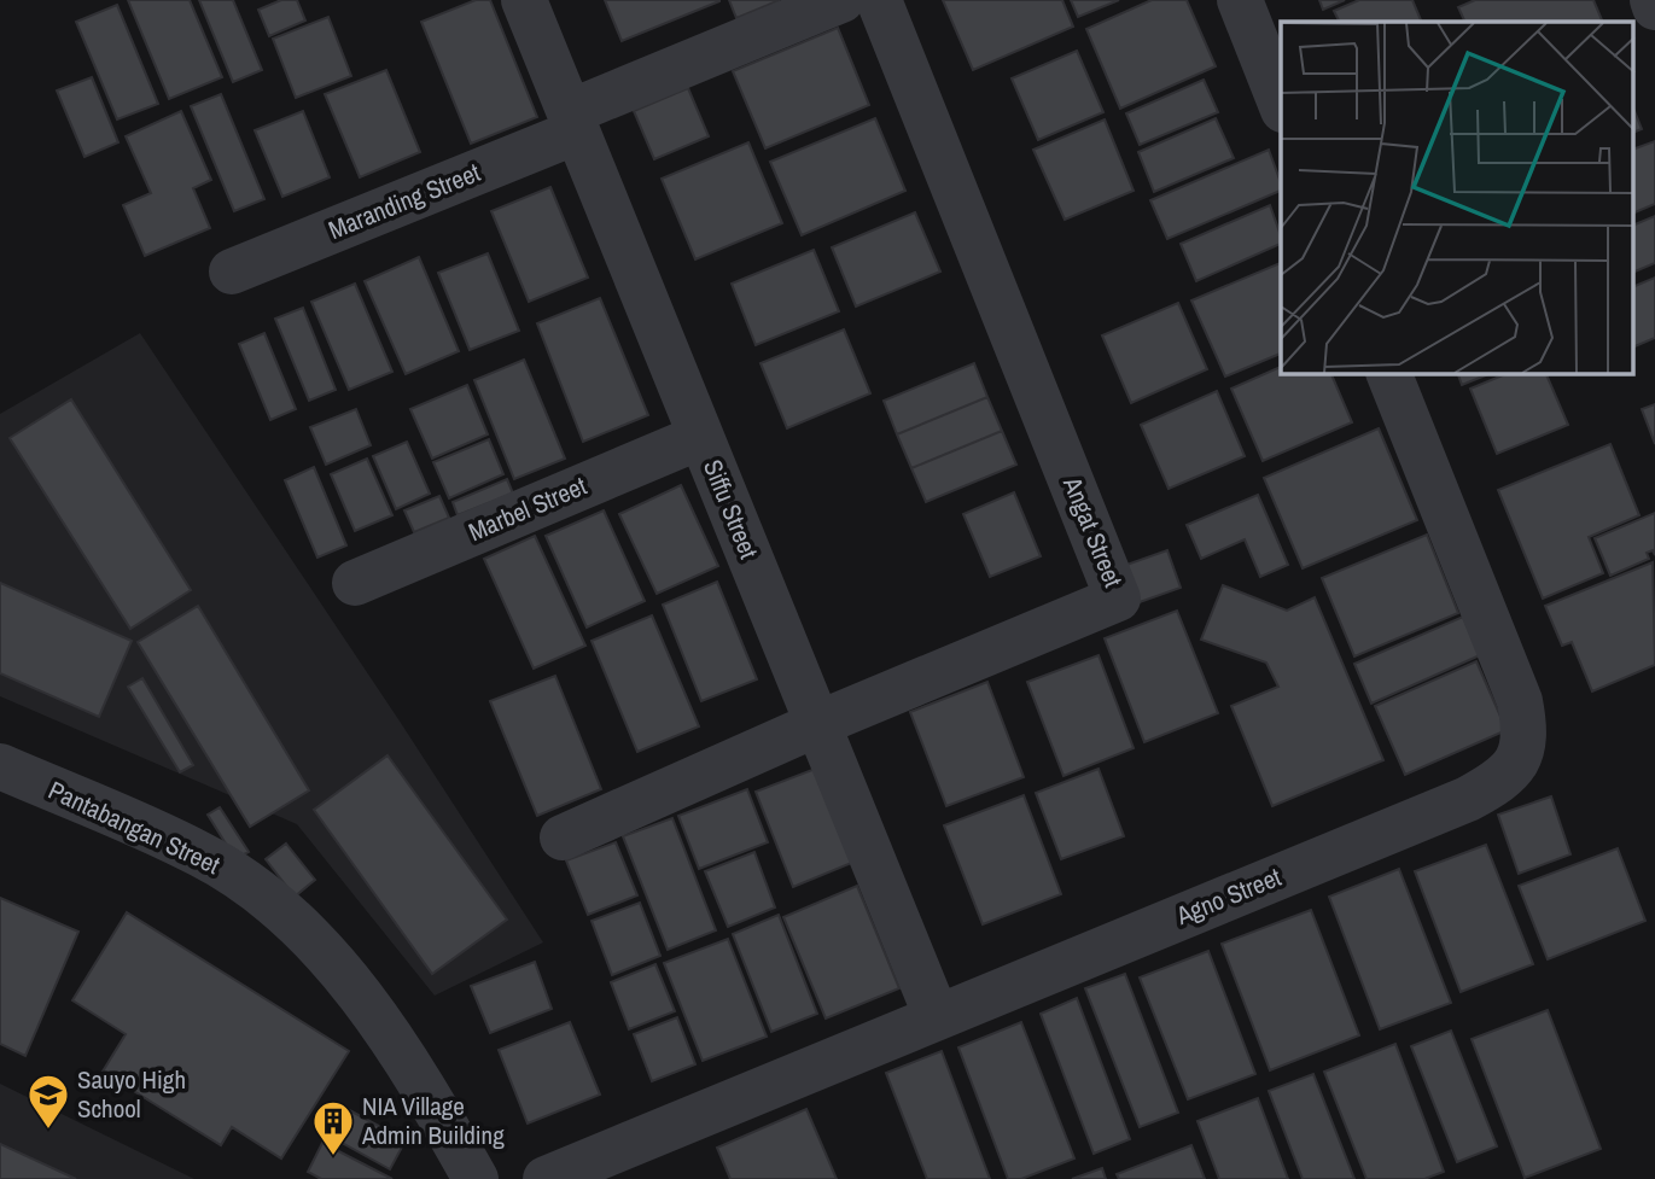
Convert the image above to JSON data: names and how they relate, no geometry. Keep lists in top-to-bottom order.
{
  "streets": {
    "street": [
      "Maranding Street",
      "Marbel Street",
      "Siffu Street",
      "Angat Street",
      "Pantabangan Street",
      "Agno Street"
    ]
  },
  "crossings": [
    ["Maranding Street", "Siffu Street"],
    ["Marbel Street", "Siffu Street"],
    ["Siffu Street", "Angat Street"],
    ["Siffu Street", "Agno Street"]
  ],
  "places": {
    "school or university": ["Sauyo High School"],
    "building": ["NIA Village Admin Building"]
  }
}
